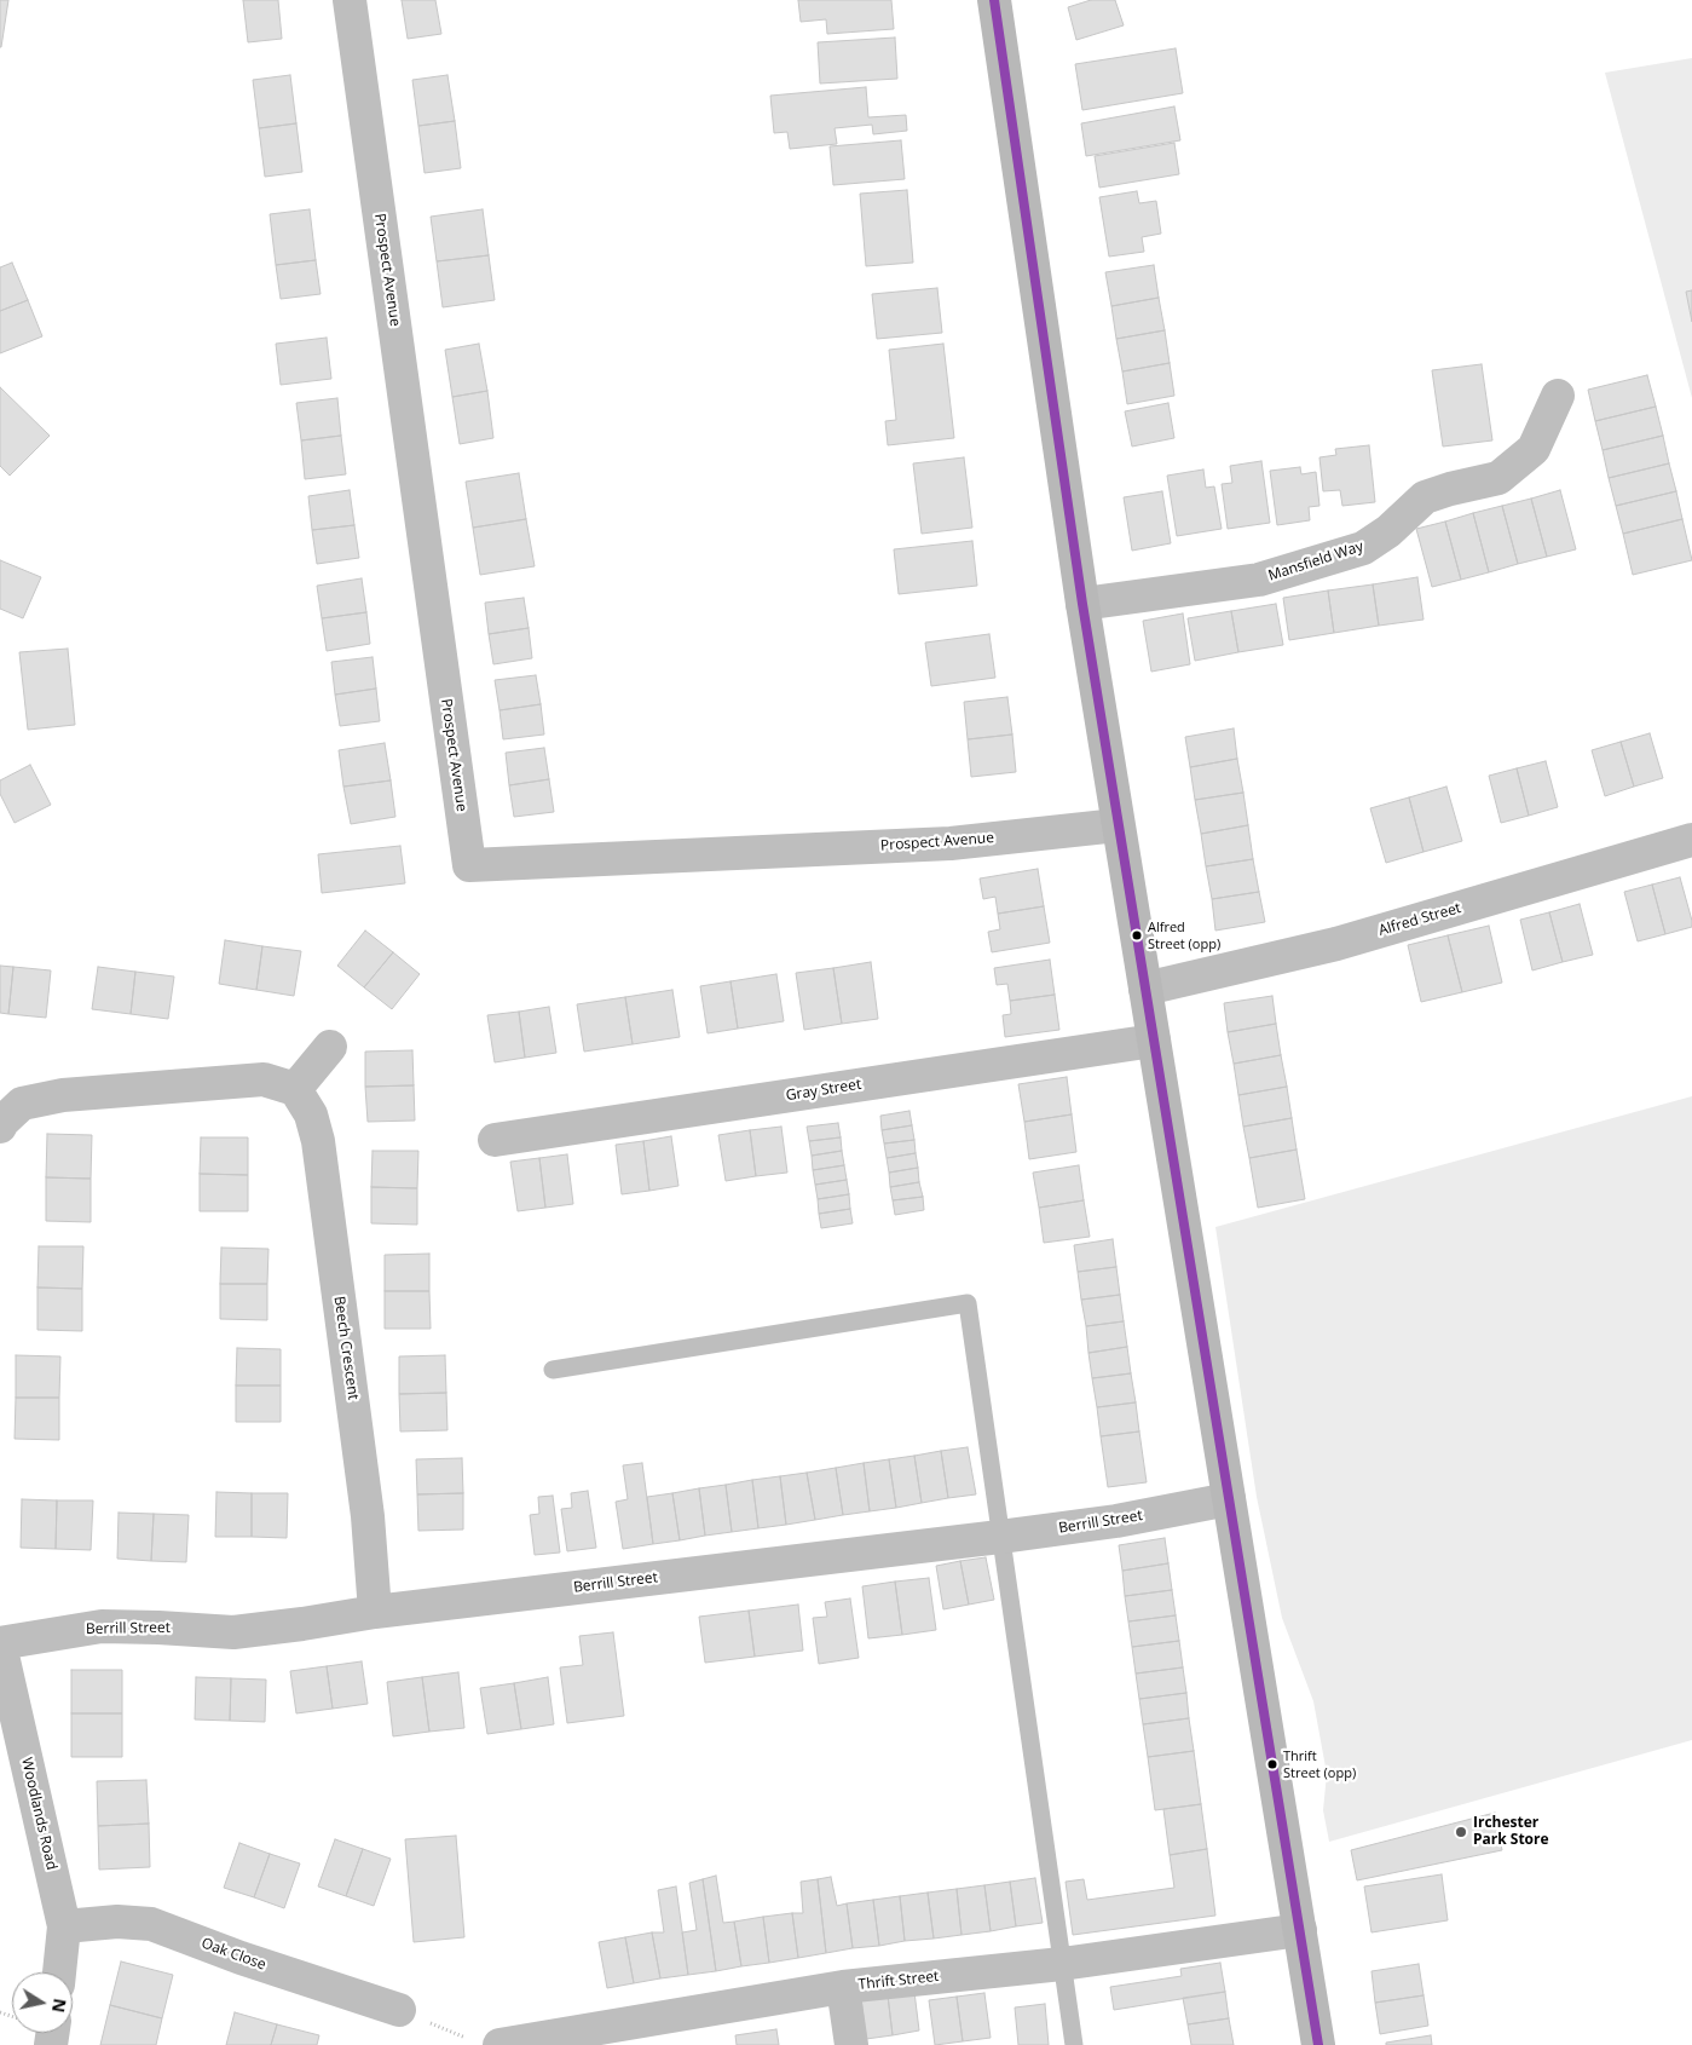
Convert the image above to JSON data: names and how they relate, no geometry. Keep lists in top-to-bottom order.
{
  "streets": {
    "street": [
      "Prospect Avenue",
      "Mansfield Way",
      "Alfred Street",
      "Gray Street",
      "Beech Crescent",
      "Berrill Street",
      "Woodlands Road",
      "Oak Close",
      "Thrift Street"
    ]
  },
  "crossings": [
    ["Beech Crescent", "Berrill Street"],
    ["Berrill Street", "Woodlands Road"],
    ["Woodlands Road", "Oak Close"]
  ],
  "places": ["Alfred Street (opp)", "Thrift Street (opp)", "Irchester Park Store"],
  "north": "right"
}
